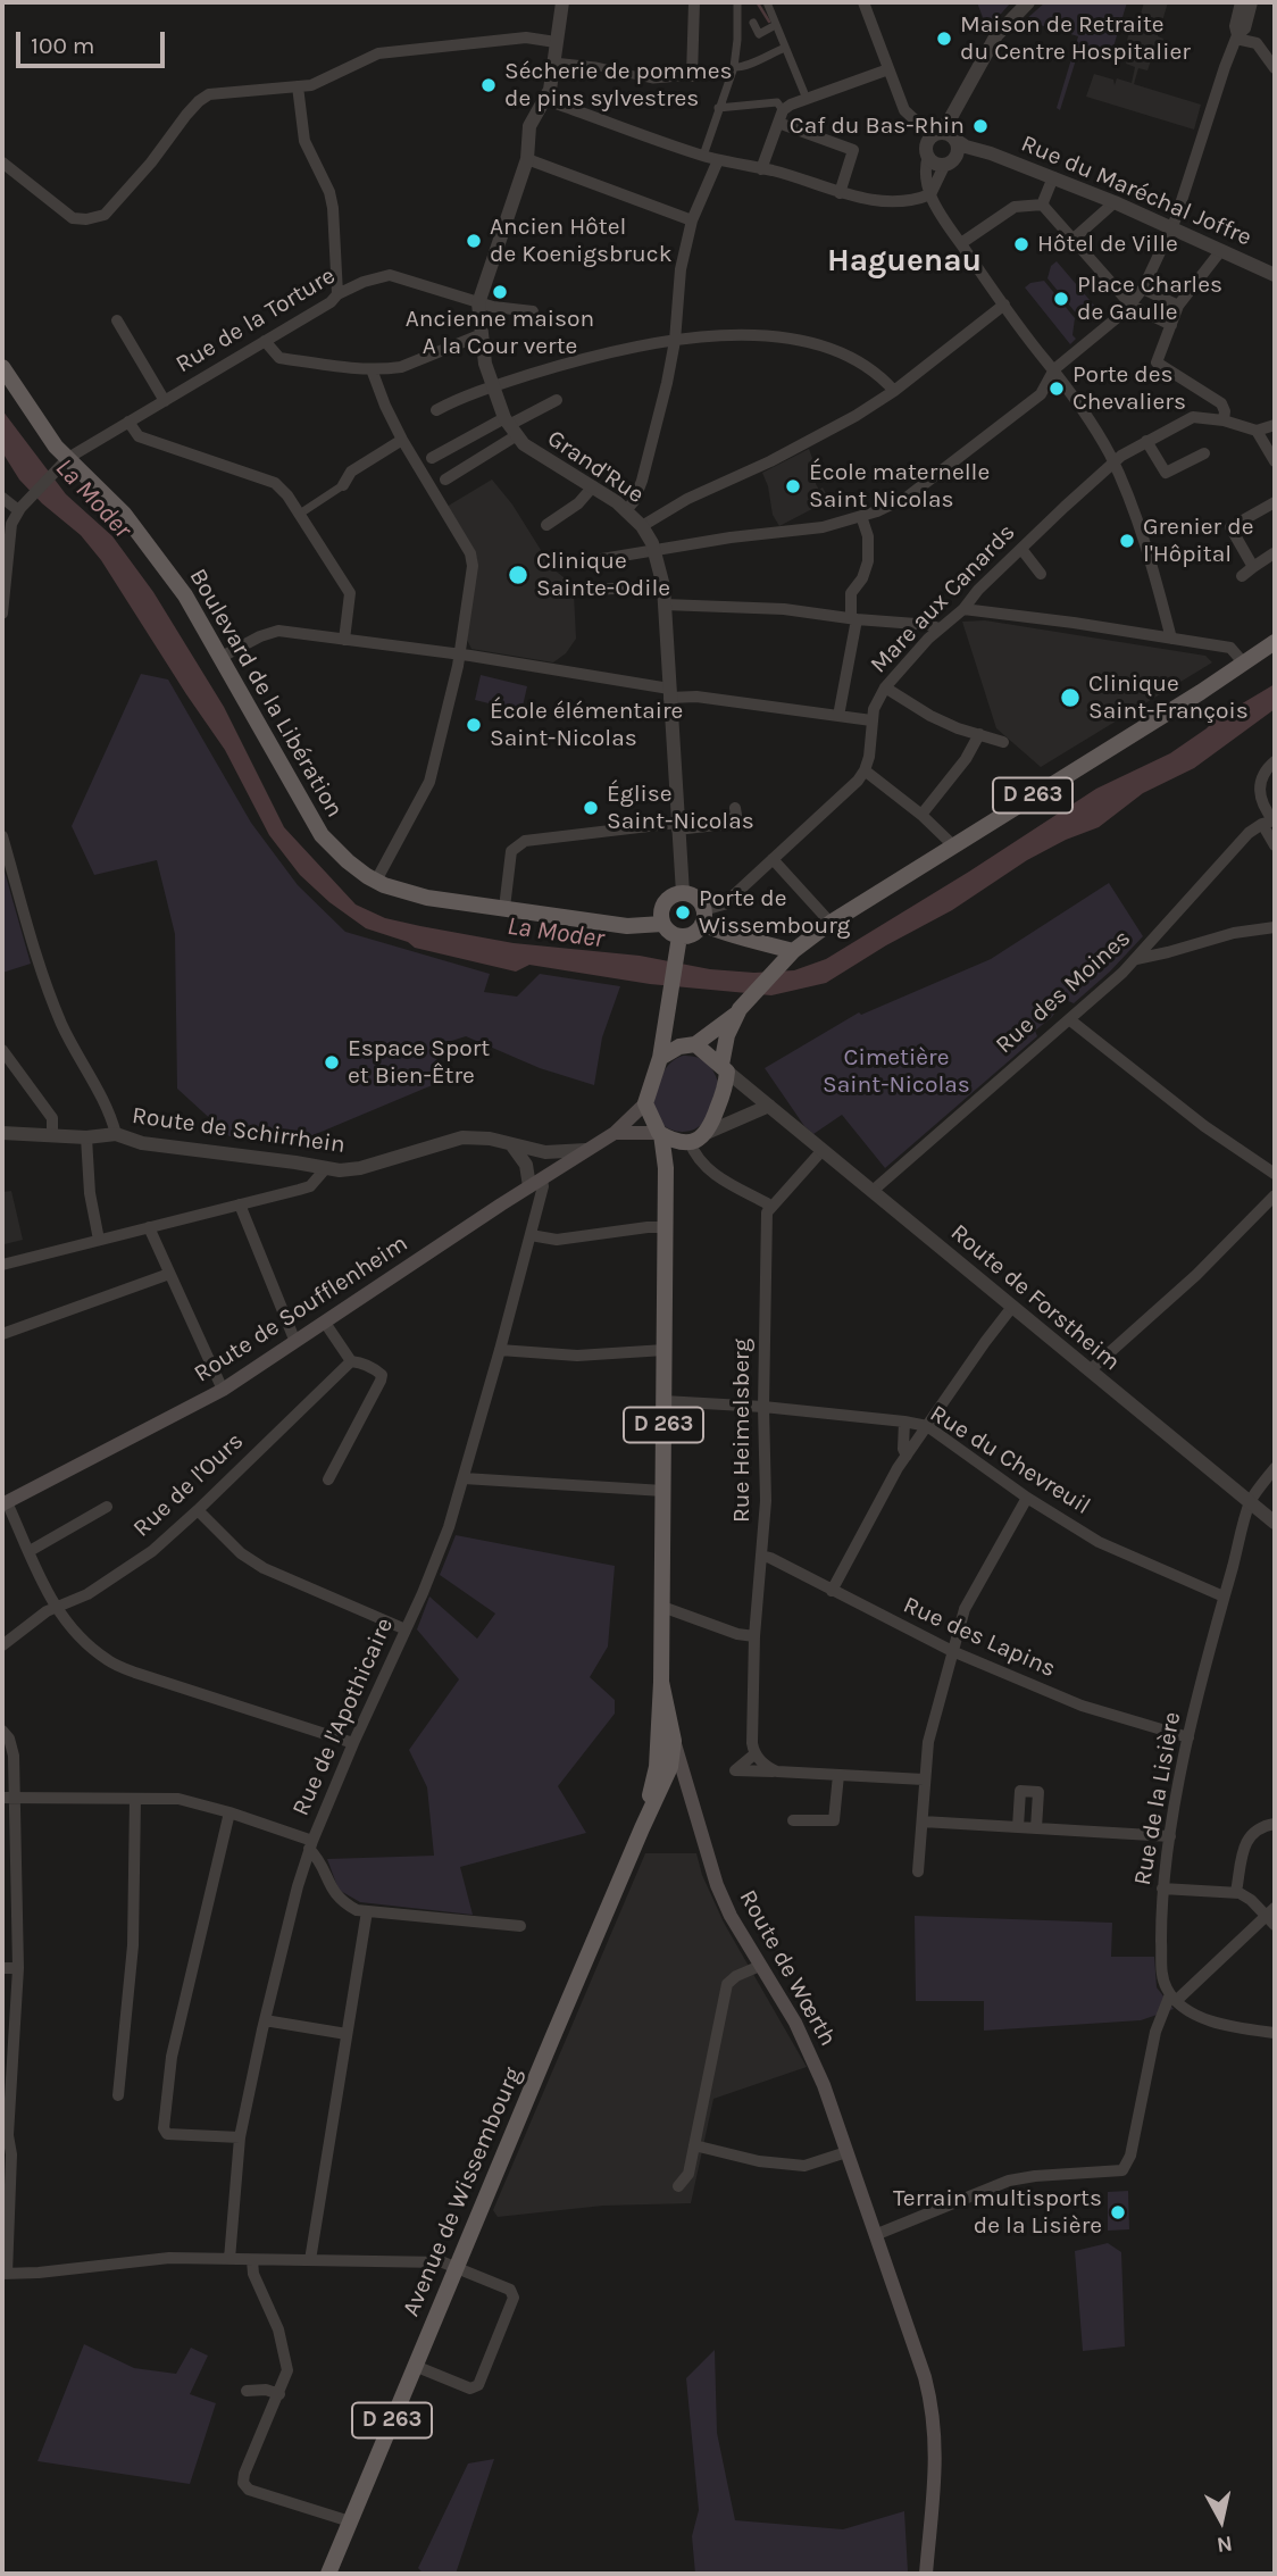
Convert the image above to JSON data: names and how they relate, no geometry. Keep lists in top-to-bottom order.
{
  "streets": {
    "main road": [
      "Boulevard de la Libération",
      "D 263",
      "Route de Soufflenheim",
      "Route de Wœrth",
      "Avenue de Wissembourg"
    ],
    "street": [
      "Rue du Maréchal Joffre",
      "Rue de la Torture",
      "Grand'Rue",
      "Mare aux Canards",
      "Rue des Moines",
      "Route de Schirrhein",
      "Route de Forstheim",
      "Rue Heimelsberg",
      "Rue du Chevreuil",
      "Rue de l'Ours",
      "Rue des Lapins",
      "Rue de l'Apothicaire",
      "Rue de la Lisière"
    ]
  },
  "crossings": [
    ["Rue de la Torture", "Boulevard de la Libération"],
    ["Grand'Rue", "Boulevard de la Libération"],
    ["D 263", "Route de Forstheim"],
    ["D 263", "Route de Soufflenheim"],
    ["D 263", "Avenue de Wissembourg"],
    ["Rue des Moines", "Route de Forstheim"],
    ["Route de Schirrhein", "Route de Soufflenheim"],
    ["Route de Forstheim", "Route de Soufflenheim"],
    ["Route de Forstheim", "Rue de la Lisière"],
    ["Route de Forstheim", "Avenue de Wissembourg"],
    ["Route de Soufflenheim", "Rue de l'Apothicaire"],
    ["Route de Soufflenheim", "Avenue de Wissembourg"],
    ["Rue Heimelsberg", "Rue du Chevreuil"],
    ["Rue Heimelsberg", "Rue des Lapins"],
    ["Rue du Chevreuil", "Rue de la Lisière"],
    ["Rue du Chevreuil", "Avenue de Wissembourg"],
    ["Rue des Lapins", "Rue de la Lisière"],
    ["Route de Wœrth", "Avenue de Wissembourg"]
  ],
  "districts": ["Haguenau"],
  "water": ["La Moder"],
  "parks": ["Cimetière Saint-Nicolas"],
  "places": [
    "Maison de Retraite du Centre Hospitalier",
    "Sécherie de pommes de pins sylvestres",
    "Caf du Bas-Rhin",
    "Ancien Hôtel de Koenigsbruck",
    "Hôtel de Ville",
    "Ancienne maison A la Cour verte",
    "Place Charles de Gaulle",
    "Porte des Chevaliers",
    "École maternelle Saint Nicolas",
    "Grenier de l'Hôpital",
    "Clinique Sainte-Odile",
    "Clinique Saint-François",
    "École élémentaire Saint-Nicolas",
    "Église Saint-Nicolas",
    "Porte de Wissembourg",
    "Espace Sport et Bien-Être",
    "Terrain multisports de la Lisière"
  ],
  "scale_bar": "100 m",
  "north": "bottom"
}
